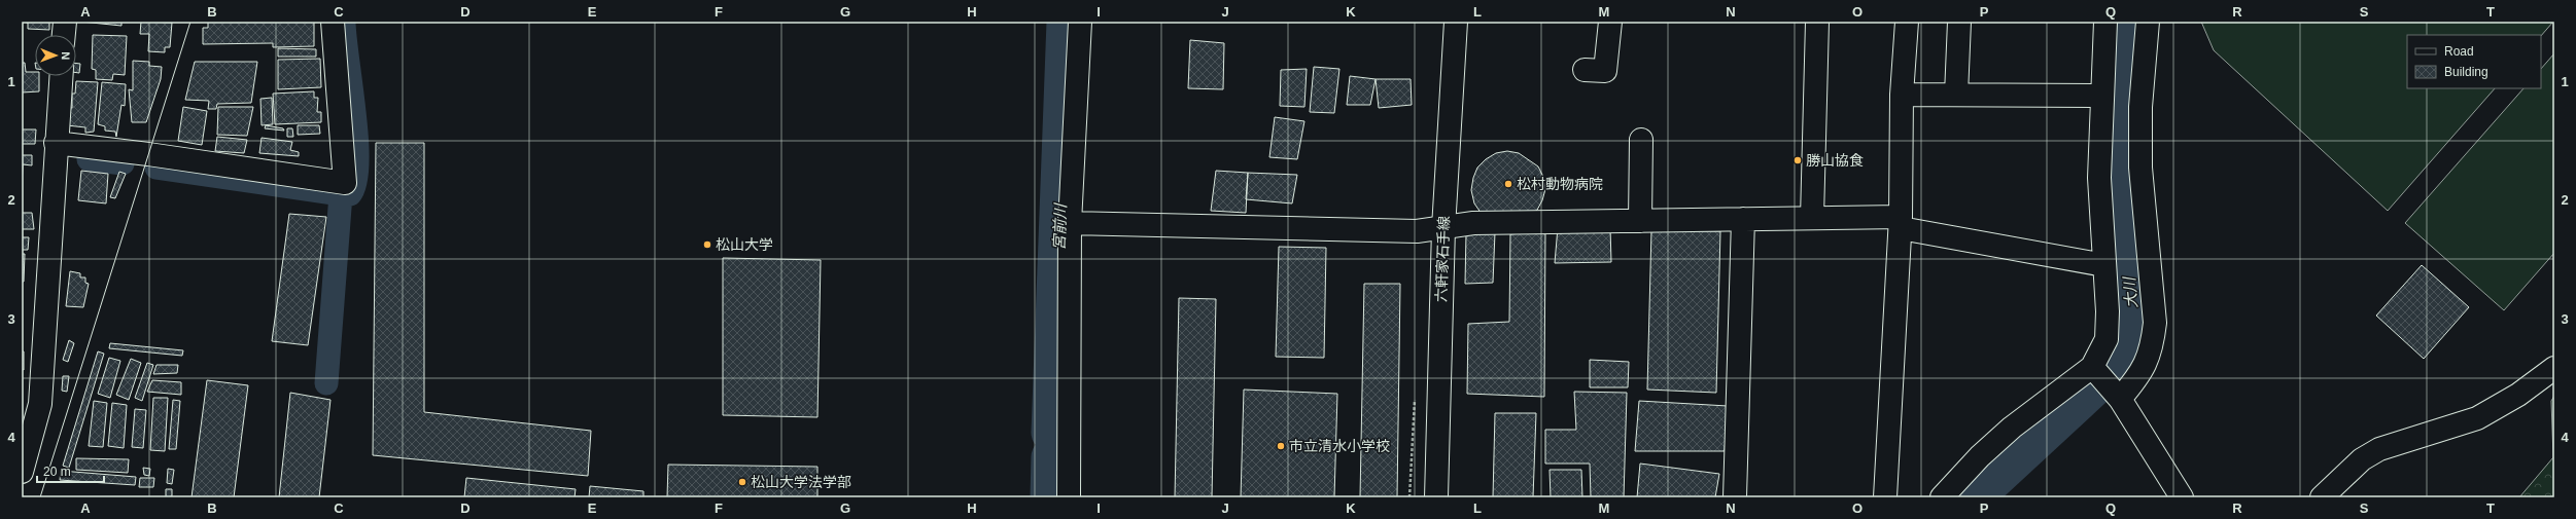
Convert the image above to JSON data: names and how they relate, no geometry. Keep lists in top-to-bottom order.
{
  "streets": {
    "street": ["六軒家石手線"]
  },
  "water": ["宮前川", "大川"],
  "places": [
    "勝山協食",
    "松村動物病院",
    "松山大学",
    "市立清水小学校",
    "松山大学法学部"
  ],
  "legend": ["Road", "Building"],
  "scale_bar": "20 m",
  "north": "right",
  "grid": {
    "columns": [
      "A",
      "B",
      "C",
      "D",
      "E",
      "F",
      "G",
      "H",
      "I",
      "J",
      "K",
      "L",
      "M",
      "N",
      "O",
      "P",
      "Q",
      "R",
      "S",
      "T"
    ],
    "rows": [
      "1",
      "2",
      "3",
      "4"
    ]
  }
}
